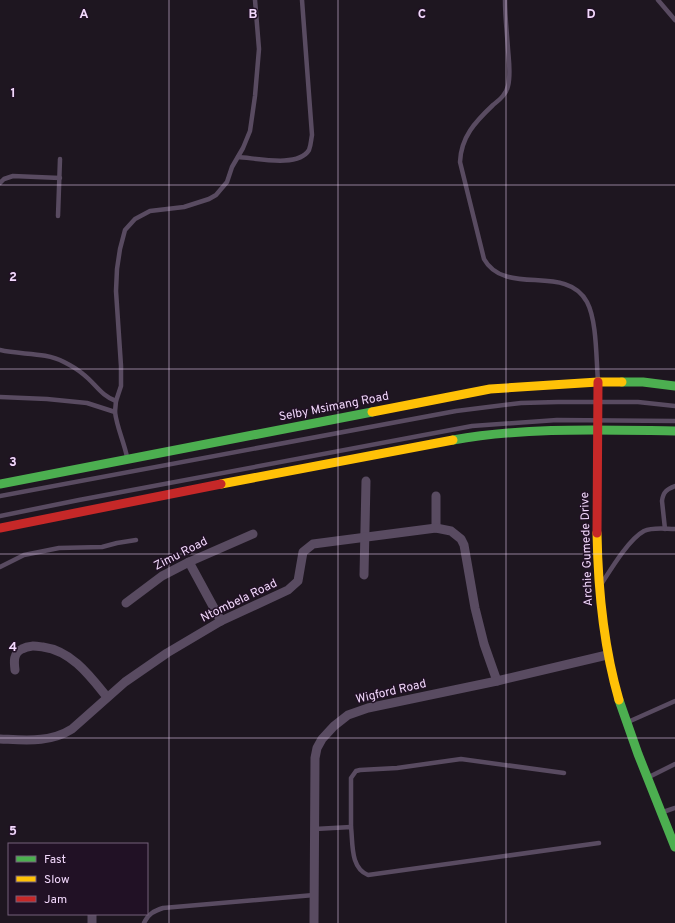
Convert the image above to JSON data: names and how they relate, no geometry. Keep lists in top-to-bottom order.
{
  "streets": {
    "main road": ["Selby Msimang Road", "Archie Gumede Drive"],
    "street": ["Zimu Road", "Ntombela Road", "Wigford Road"]
  },
  "crossings": [
    ["Selby Msimang Road", "Archie Gumede Drive"],
    ["Archie Gumede Drive", "Wigford Road"],
    ["Ntombela Road", "Wigford Road"]
  ],
  "legend": ["Fast", "Slow", "Jam"],
  "grid": {
    "columns": [
      "A",
      "B",
      "C",
      "D"
    ],
    "rows": [
      "1",
      "2",
      "3",
      "4",
      "5"
    ]
  }
}
